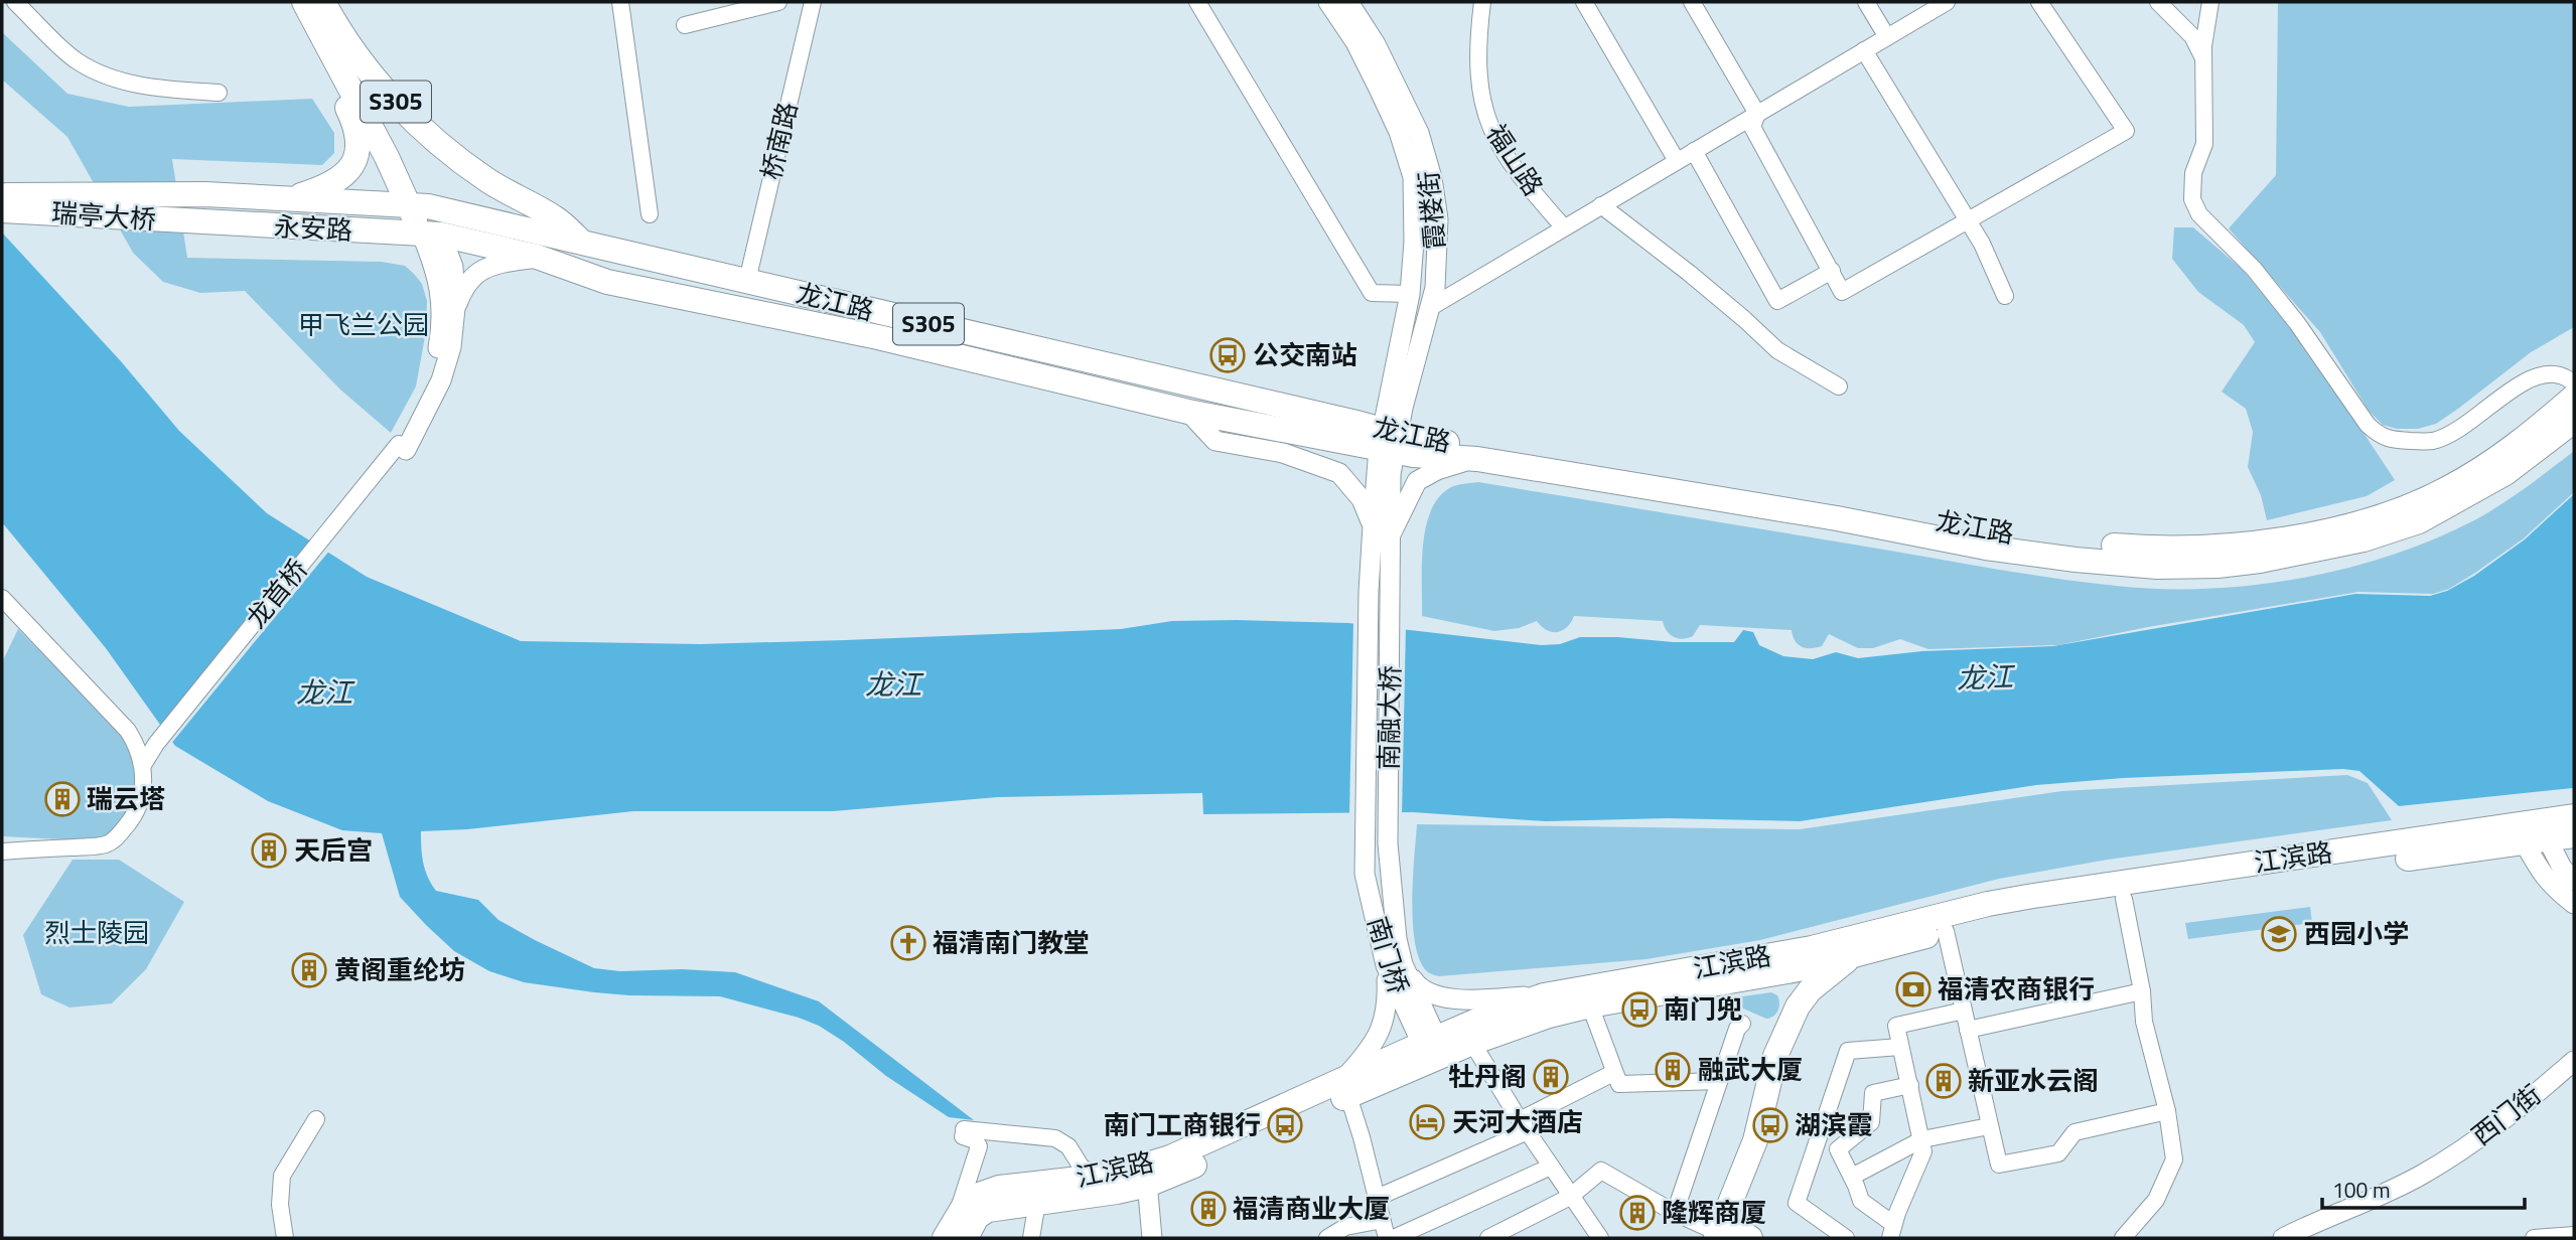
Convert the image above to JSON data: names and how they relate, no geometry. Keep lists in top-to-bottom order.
{
  "streets": {
    "main road": [
      "S305",
      "瑞亭大桥",
      "永安路",
      "龙江路",
      "江滨路"
    ],
    "street": [
      "桥南路",
      "福山路",
      "霞楼街",
      "龙首桥",
      "南融大桥",
      "南门桥",
      "西门街"
    ]
  },
  "crossings": [
    ["S305", "永安路"],
    ["桥南路", "龙江路"],
    ["霞楼街", "龙江路"],
    ["瑞亭大桥", "永安路"],
    ["永安路", "龙江路"],
    ["南融大桥", "南门桥"],
    ["江滨路", "南门桥"]
  ],
  "water": ["龙江"],
  "parks": ["甲飞兰公园", "烈士陵园"],
  "places": {
    "bus stop": [
      "公交南站",
      "南门兜",
      "南门工商银行",
      "湖滨霞"
    ],
    "building": [
      "瑞云塔",
      "天后宫",
      "黄阁重纶坊",
      "融武大厦",
      "牡丹阁",
      "新亚水云阁",
      "福清商业大厦",
      "隆辉商厦"
    ],
    "school or university": ["西园小学"],
    "church": ["福清南门教堂"],
    "bank": ["福清农商银行"],
    "hotel": ["天河大酒店"]
  },
  "scale_bar": "100 m"
}
